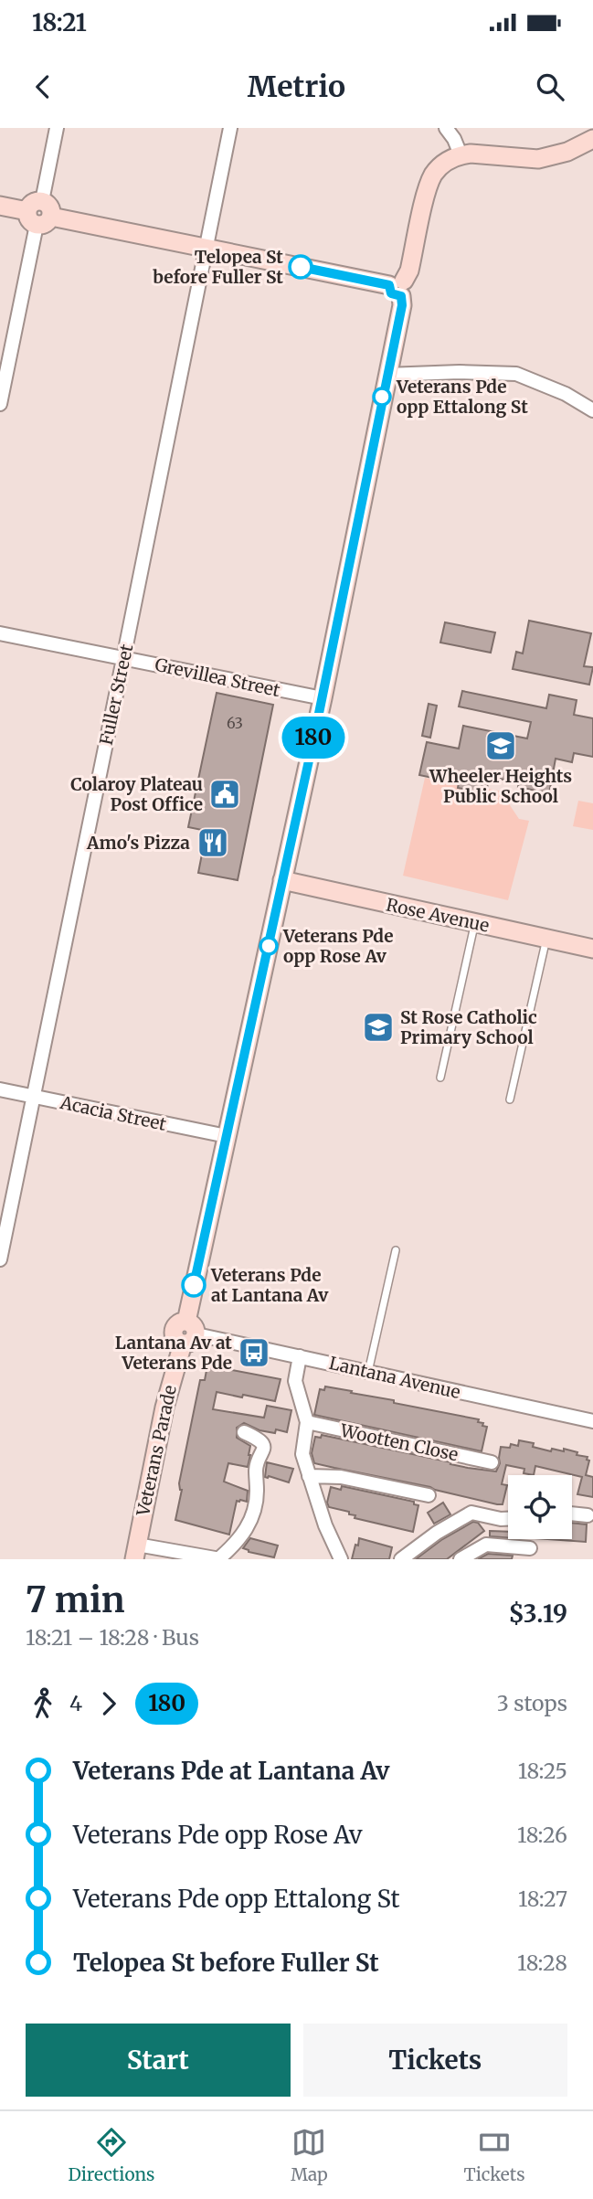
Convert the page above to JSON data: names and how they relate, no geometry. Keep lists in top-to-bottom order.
{
  "streets": {
    "street": [
      "Grevillea Street",
      "Fuller Street",
      "Rose Avenue",
      "Acacia Street",
      "Lantana Avenue",
      "Wootten Close",
      "Veterans Parade"
    ]
  },
  "crossings": [
    ["Grevillea Street", "Fuller Street"],
    ["Grevillea Street", "Veterans Parade"],
    ["Fuller Street", "Acacia Street"],
    ["Rose Avenue", "Veterans Parade"],
    ["Acacia Street", "Veterans Parade"],
    ["Lantana Avenue", "Veterans Parade"]
  ],
  "places": {
    "other": [
      "Telopea St before Fuller St",
      "Veterans Pde opp Ettalong St",
      "Veterans Pde opp Rose Av",
      "Veterans Pde at Lantana Av"
    ],
    "school or university": ["Wheeler Heights Public School", "St Rose Catholic Primary School"],
    "public building": ["Colaroy Plateau Post Office"],
    "restaurant": ["Amo's Pizza"],
    "bus stop": ["Lantana Av at Veterans Pde"]
  },
  "lines": ["bus line 180"],
  "house_numbers": ["63"],
  "page": {
    "status": "18:21",
    "header": "Metrio",
    "on_map": "180",
    "heading": ["7 min", "18:21 – 18:28 · Bus", "$3.19"],
    "legs": ["4", "180", "3 stops"],
    "list": [
      {
        "name": "Veterans Pde at Lantana Av",
        "value": "18:25"
      },
      {
        "name": "Veterans Pde opp Rose Av",
        "value": "18:26"
      },
      {
        "name": "Veterans Pde opp Ettalong St",
        "value": "18:27"
      },
      {
        "name": "Telopea St before Fuller St",
        "value": "18:28"
      }
    ],
    "buttons": ["Start", "Tickets"],
    "tabs": ["Directions", "Map", "Tickets"]
  }
}
